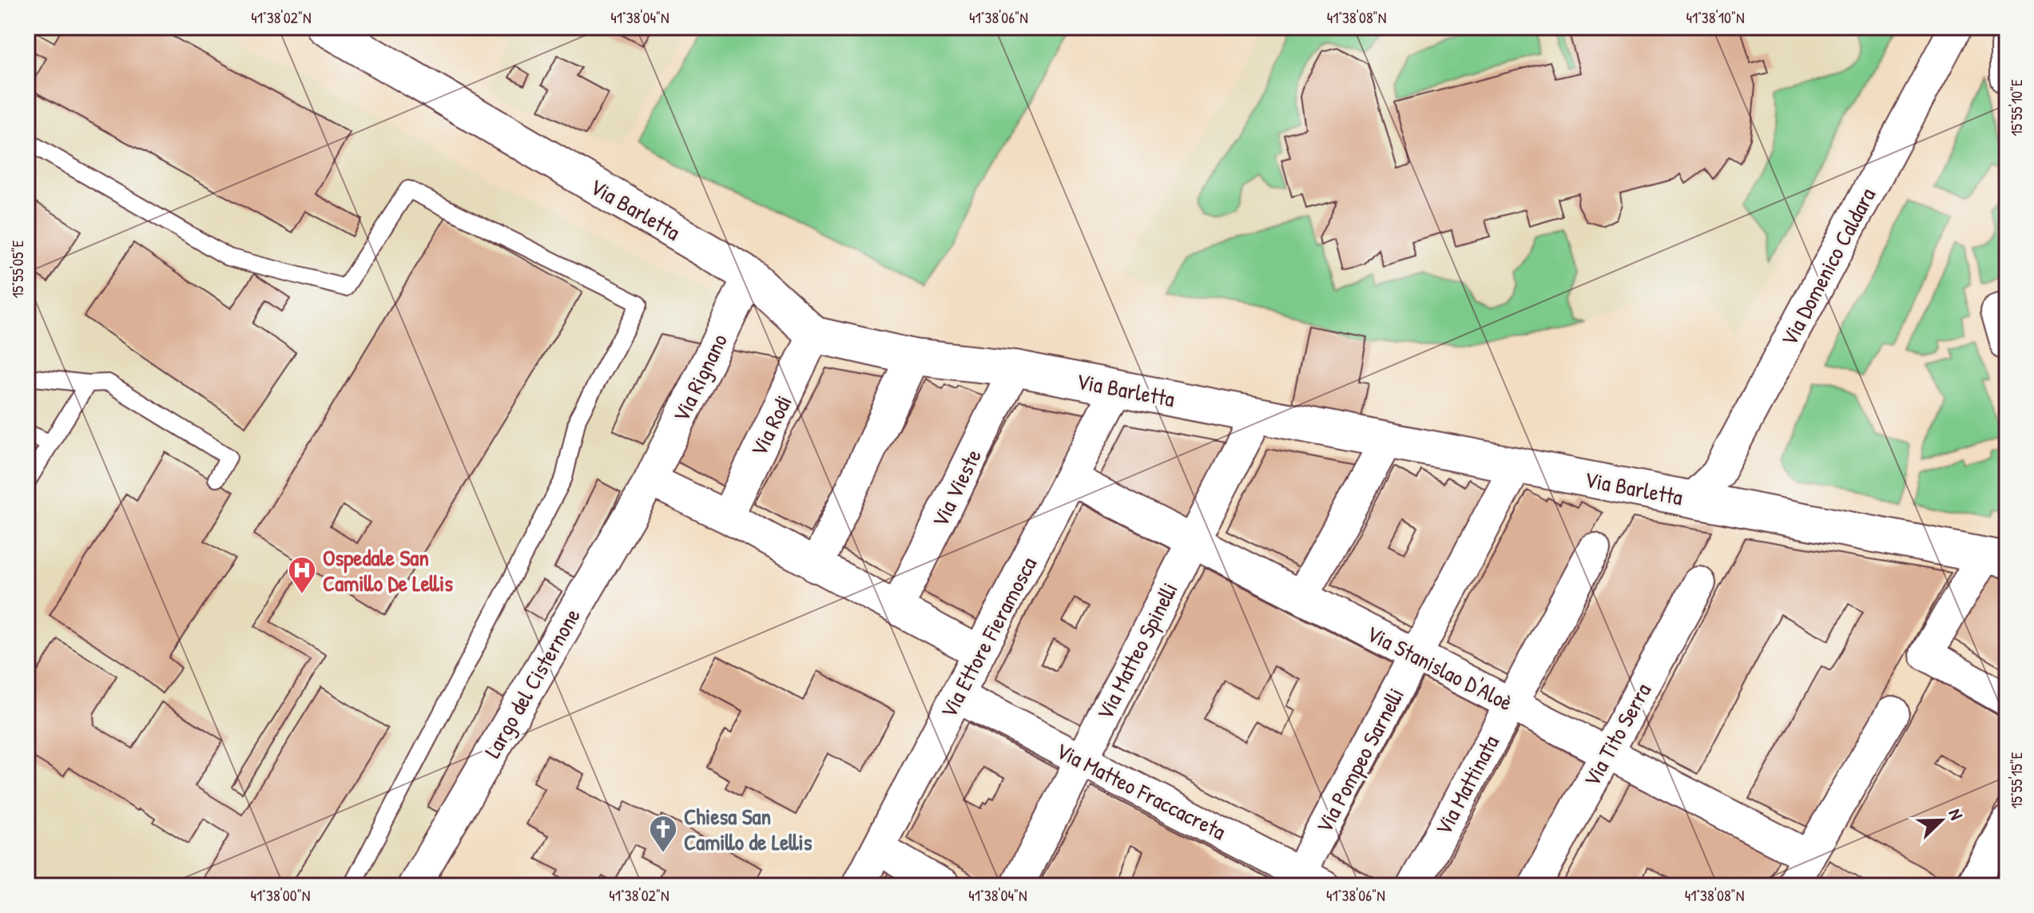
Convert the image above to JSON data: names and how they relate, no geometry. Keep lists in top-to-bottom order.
{
  "streets": {
    "street": [
      "Via Barletta",
      "Via Domenico Caldara",
      "Via Rignano",
      "Via Rodi",
      "Via Vieste",
      "Via Ettore Fieramosca",
      "Via Matteo Spinelli",
      "Via Stanislao D'Aloè",
      "Largo del Cisternone",
      "Via Tito Serra",
      "Via Pompeo Sarnelli",
      "Via Mattinata",
      "Via Matteo Fraccacreta"
    ]
  },
  "crossings": [
    ["Via Barletta", "Via Domenico Caldara"],
    ["Via Barletta", "Via Rignano"],
    ["Via Barletta", "Via Rodi"],
    ["Via Barletta", "Via Vieste"],
    ["Via Barletta", "Via Ettore Fieramosca"],
    ["Via Barletta", "Via Matteo Spinelli"],
    ["Via Barletta", "Via Pompeo Sarnelli"],
    ["Via Rignano", "Largo del Cisternone"],
    ["Via Ettore Fieramosca", "Via Stanislao D'Aloè"],
    ["Via Ettore Fieramosca", "Via Matteo Fraccacreta"],
    ["Via Matteo Spinelli", "Via Stanislao D'Aloè"],
    ["Via Matteo Spinelli", "Via Matteo Fraccacreta"],
    ["Via Stanislao D'Aloè", "Via Tito Serra"],
    ["Via Stanislao D'Aloè", "Via Pompeo Sarnelli"],
    ["Via Stanislao D'Aloè", "Via Mattinata"],
    ["Via Pompeo Sarnelli", "Via Matteo Fraccacreta"]
  ],
  "places": {
    "hospital": ["Ospedale San Camillo De Lellis"],
    "church": ["Chiesa San Camillo de Lellis"]
  },
  "north": "top right",
  "coordinates": [
    "41°38'02\"N",
    "41°38'04\"N",
    "41°38'06\"N",
    "41°38'08\"N",
    "41°38'10\"N",
    "15°55'10\"E",
    "15°55'05\"E",
    "15°55'15\"E",
    "41°38'00\"N"
  ]
}
